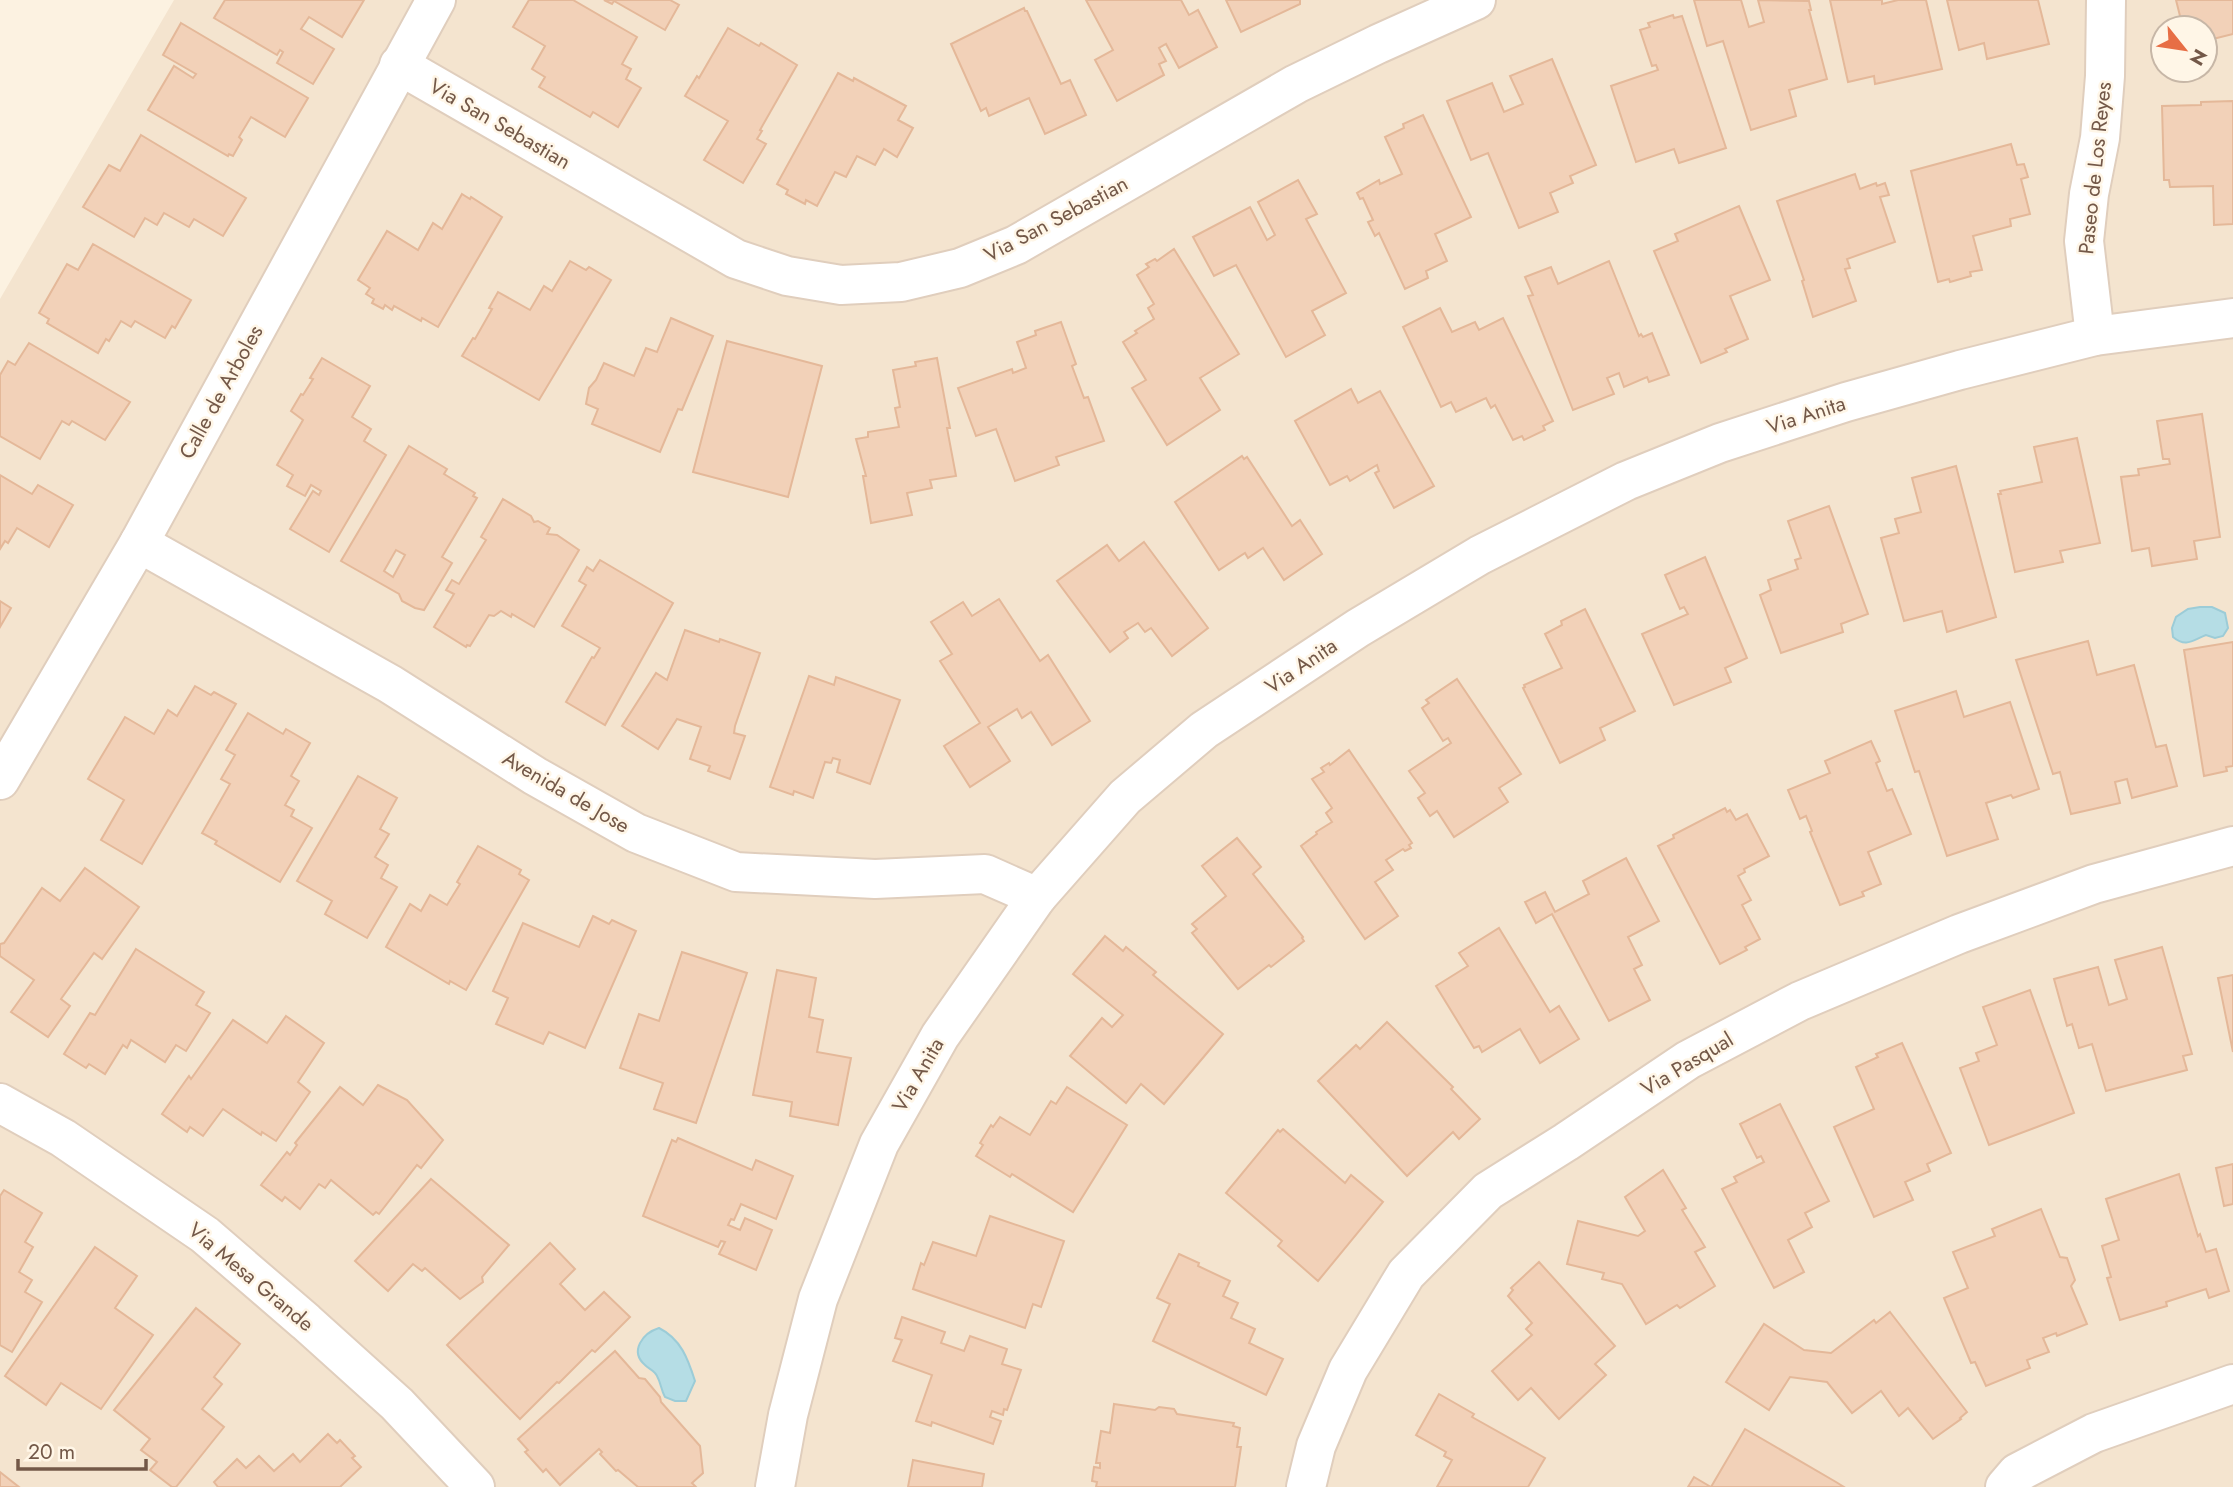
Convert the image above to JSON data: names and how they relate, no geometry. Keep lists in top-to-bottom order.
{
  "streets": {
    "street": [
      "Via San Sebastian",
      "Paseo de Los Reyes",
      "Calle de Arboles",
      "Via Anita",
      "Avenida de Jose",
      "Via Pasqual",
      "Via Mesa Grande"
    ]
  },
  "crossings": [
    ["Via San Sebastian", "Calle de Arboles"],
    ["Paseo de Los Reyes", "Via Anita"],
    ["Calle de Arboles", "Avenida de Jose"],
    ["Via Anita", "Avenida de Jose"]
  ],
  "scale_bar": "20 m",
  "north": "bottom right"
}
